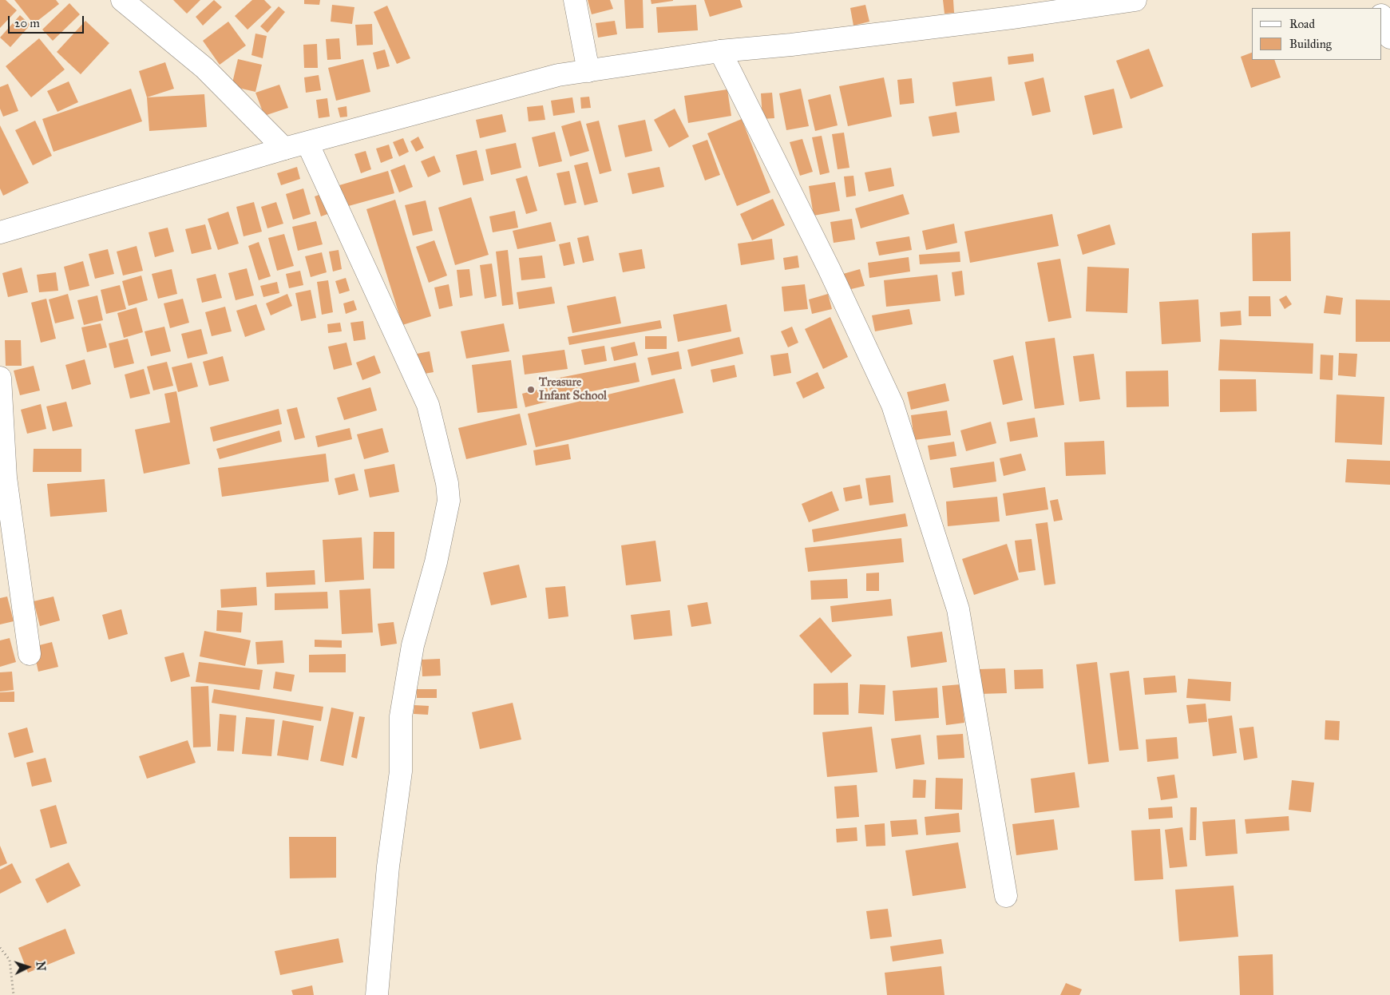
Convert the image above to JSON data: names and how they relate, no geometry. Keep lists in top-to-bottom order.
{
  "places": ["Treasure Infant School"],
  "legend": ["Road", "Building"],
  "scale_bar": "20 m",
  "north": "right"
}
